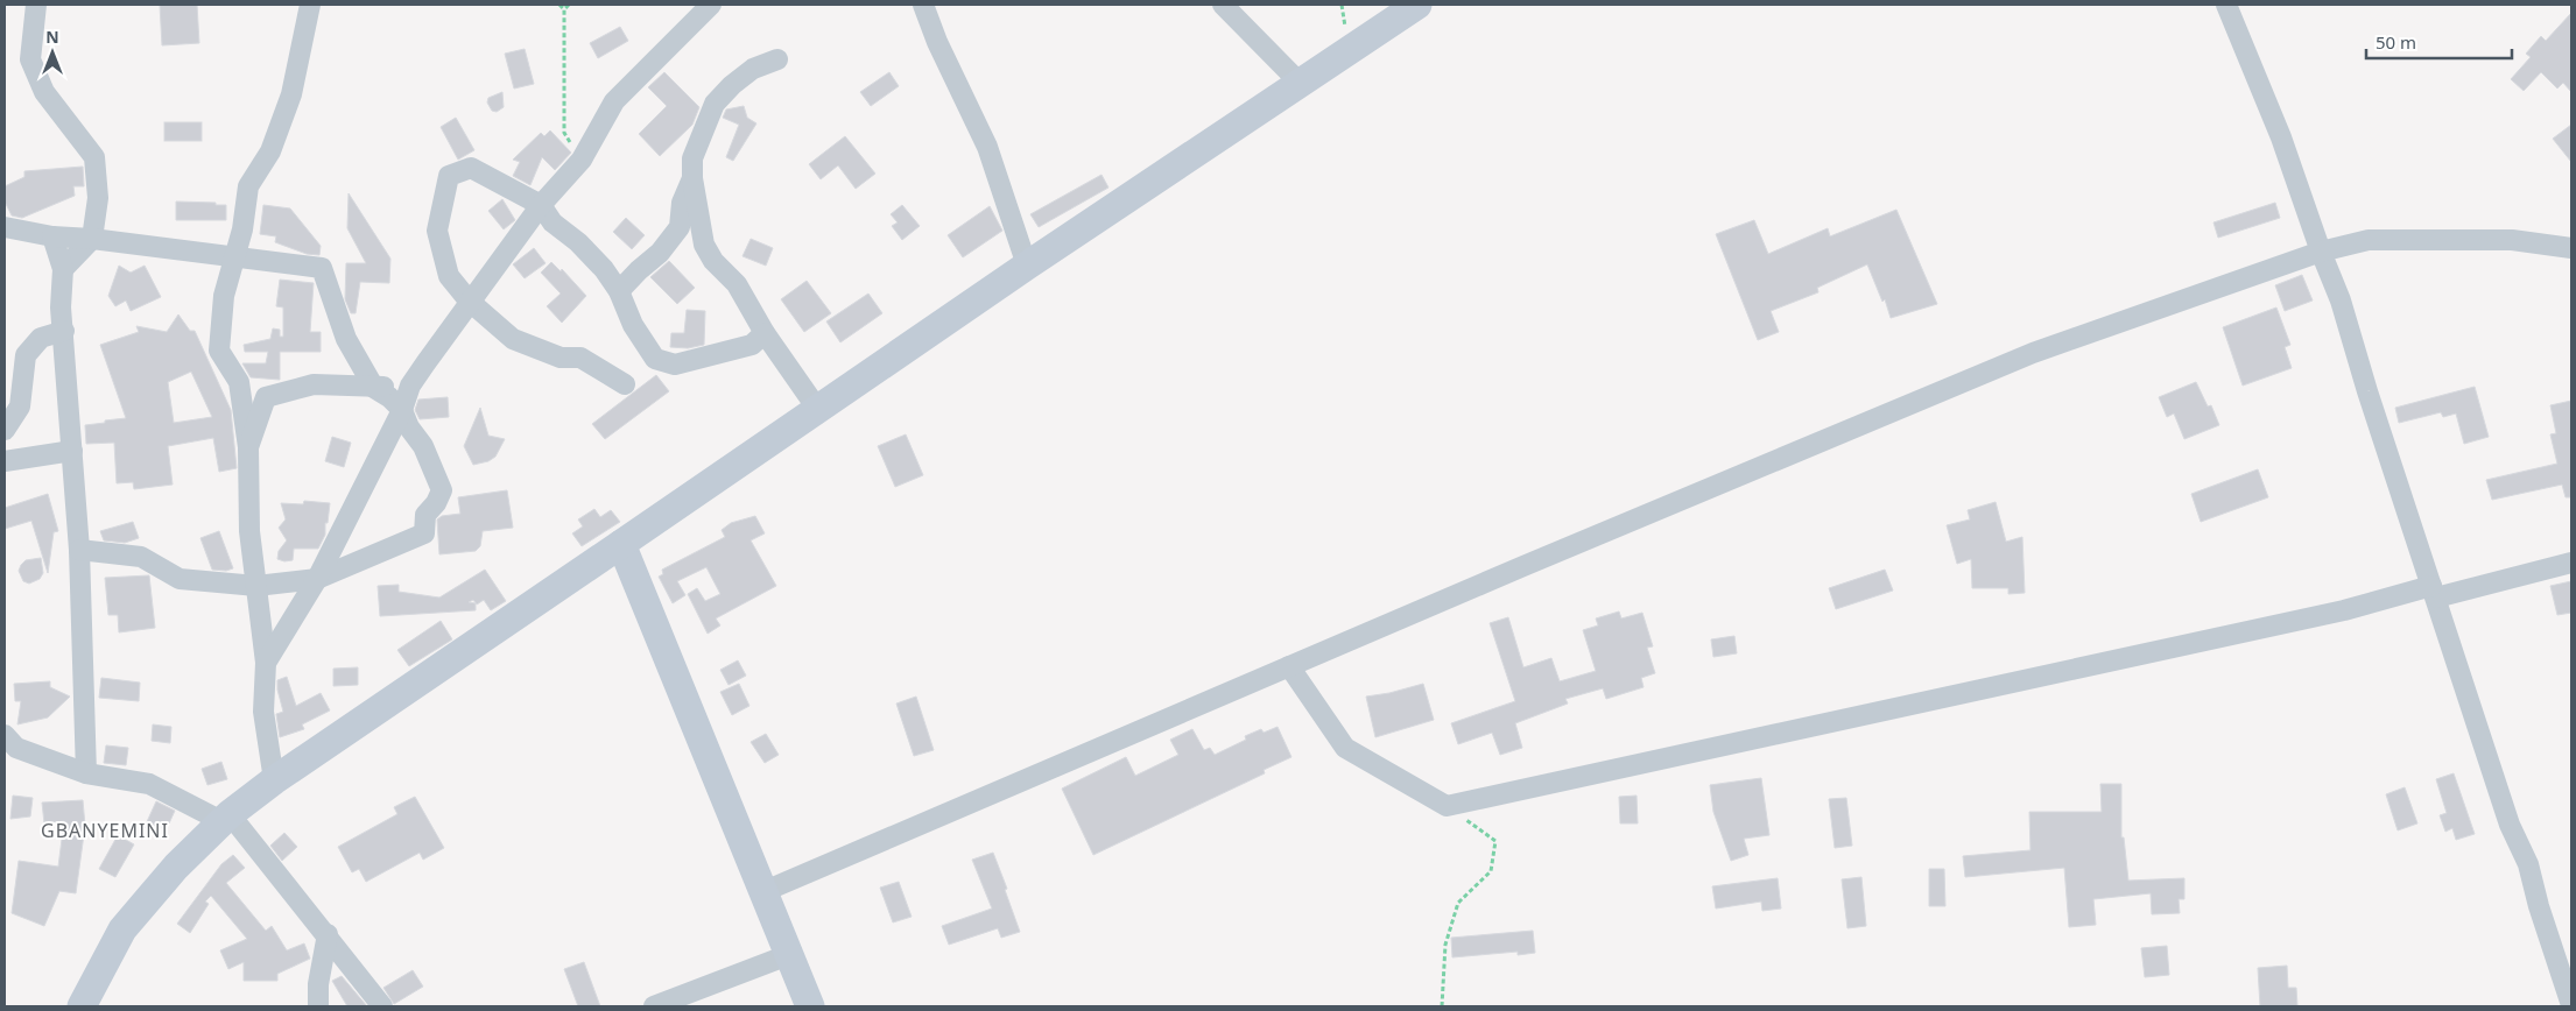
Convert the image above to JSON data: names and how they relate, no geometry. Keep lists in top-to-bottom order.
{
  "districts": ["GBANYEMINI"],
  "scale_bar": "50 m",
  "north": "top"
}
